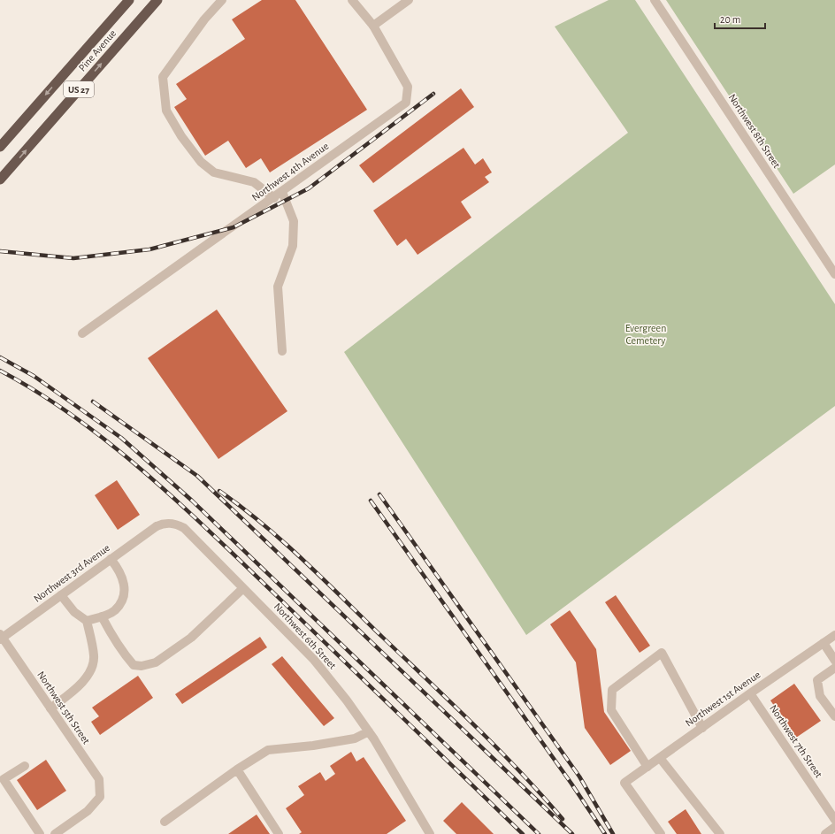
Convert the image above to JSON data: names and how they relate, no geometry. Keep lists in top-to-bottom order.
{
  "streets": {
    "highway": ["Pine Avenue", "US 27"],
    "street": [
      "Northwest 8th Street",
      "Northwest 4th Avenue",
      "Northwest 3rd Avenue",
      "Northwest 6th Street",
      "Northwest 1st Avenue",
      "Northwest 5th Street",
      "Northwest 7th Street"
    ]
  },
  "crossings": [
    ["Northwest 3rd Avenue", "Northwest 6th Street"],
    ["Northwest 3rd Avenue", "Northwest 5th Street"],
    ["Northwest 1st Avenue", "Northwest 7th Street"]
  ],
  "parks": ["Evergreen Cemetery"],
  "scale_bar": "20 m"
}
